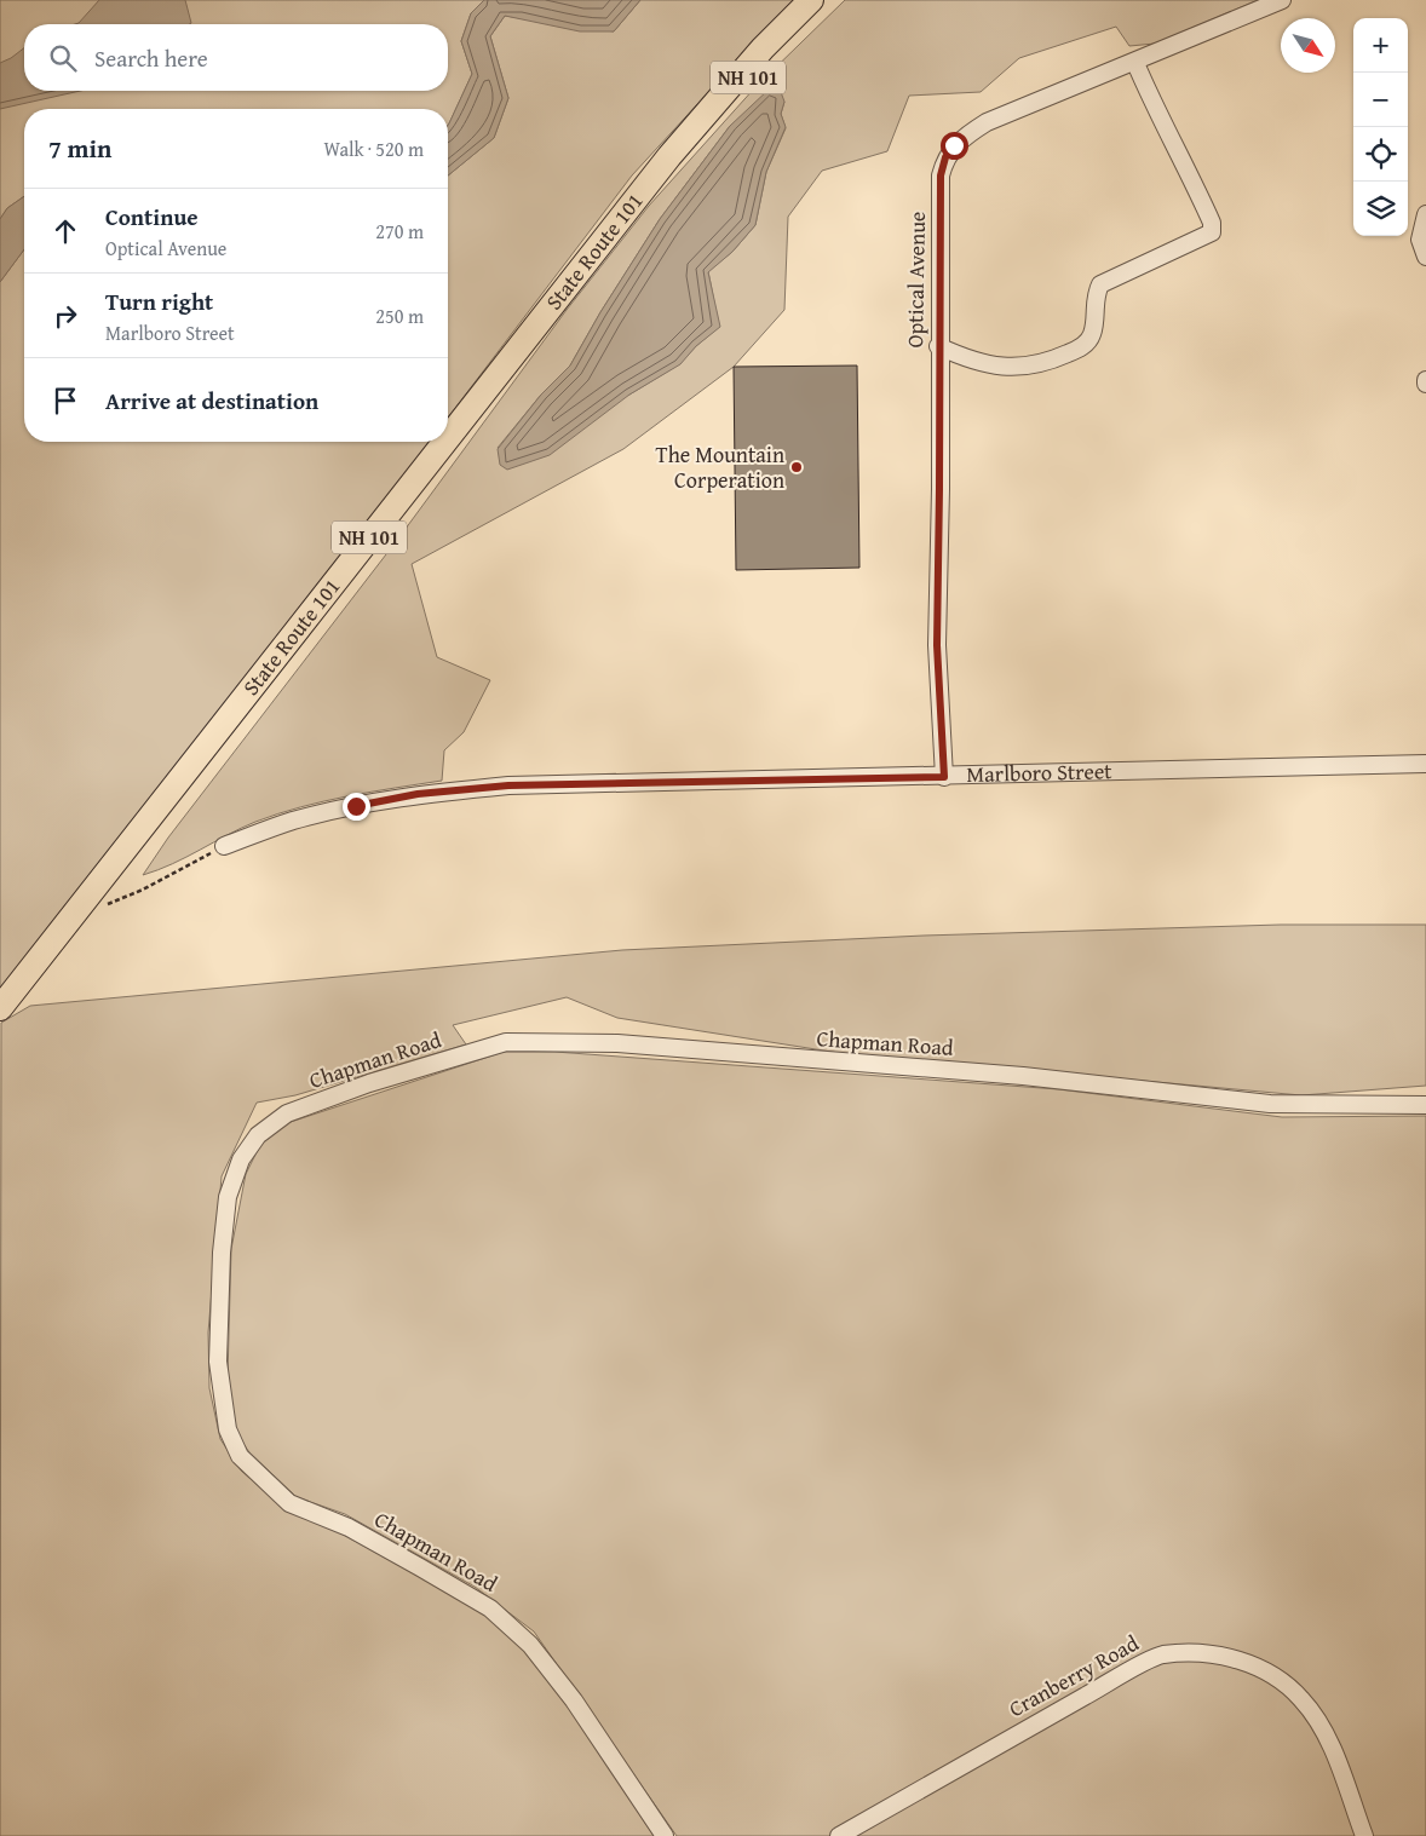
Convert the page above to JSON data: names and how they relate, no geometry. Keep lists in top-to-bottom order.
{
  "streets": {
    "highway": ["NH 101", "State Route 101"],
    "street": [
      "Optical Avenue",
      "Marlboro Street",
      "Chapman Road",
      "Cranberry Road"
    ]
  },
  "crossings": [
    ["Optical Avenue", "Marlboro Street"]
  ],
  "places": ["The Mountain Corperation"],
  "north": "bottom right",
  "page": {
    "map_buttons": ["+", "−"],
    "search": "Search here",
    "heading": ["7 min", "Walk · 520 m"],
    "list": [
      ["Continue", "Optical Avenue", "270 m"],
      ["Turn right", "Marlboro Street", "250 m"],
      "Arrive at destination"
    ]
  }
}
